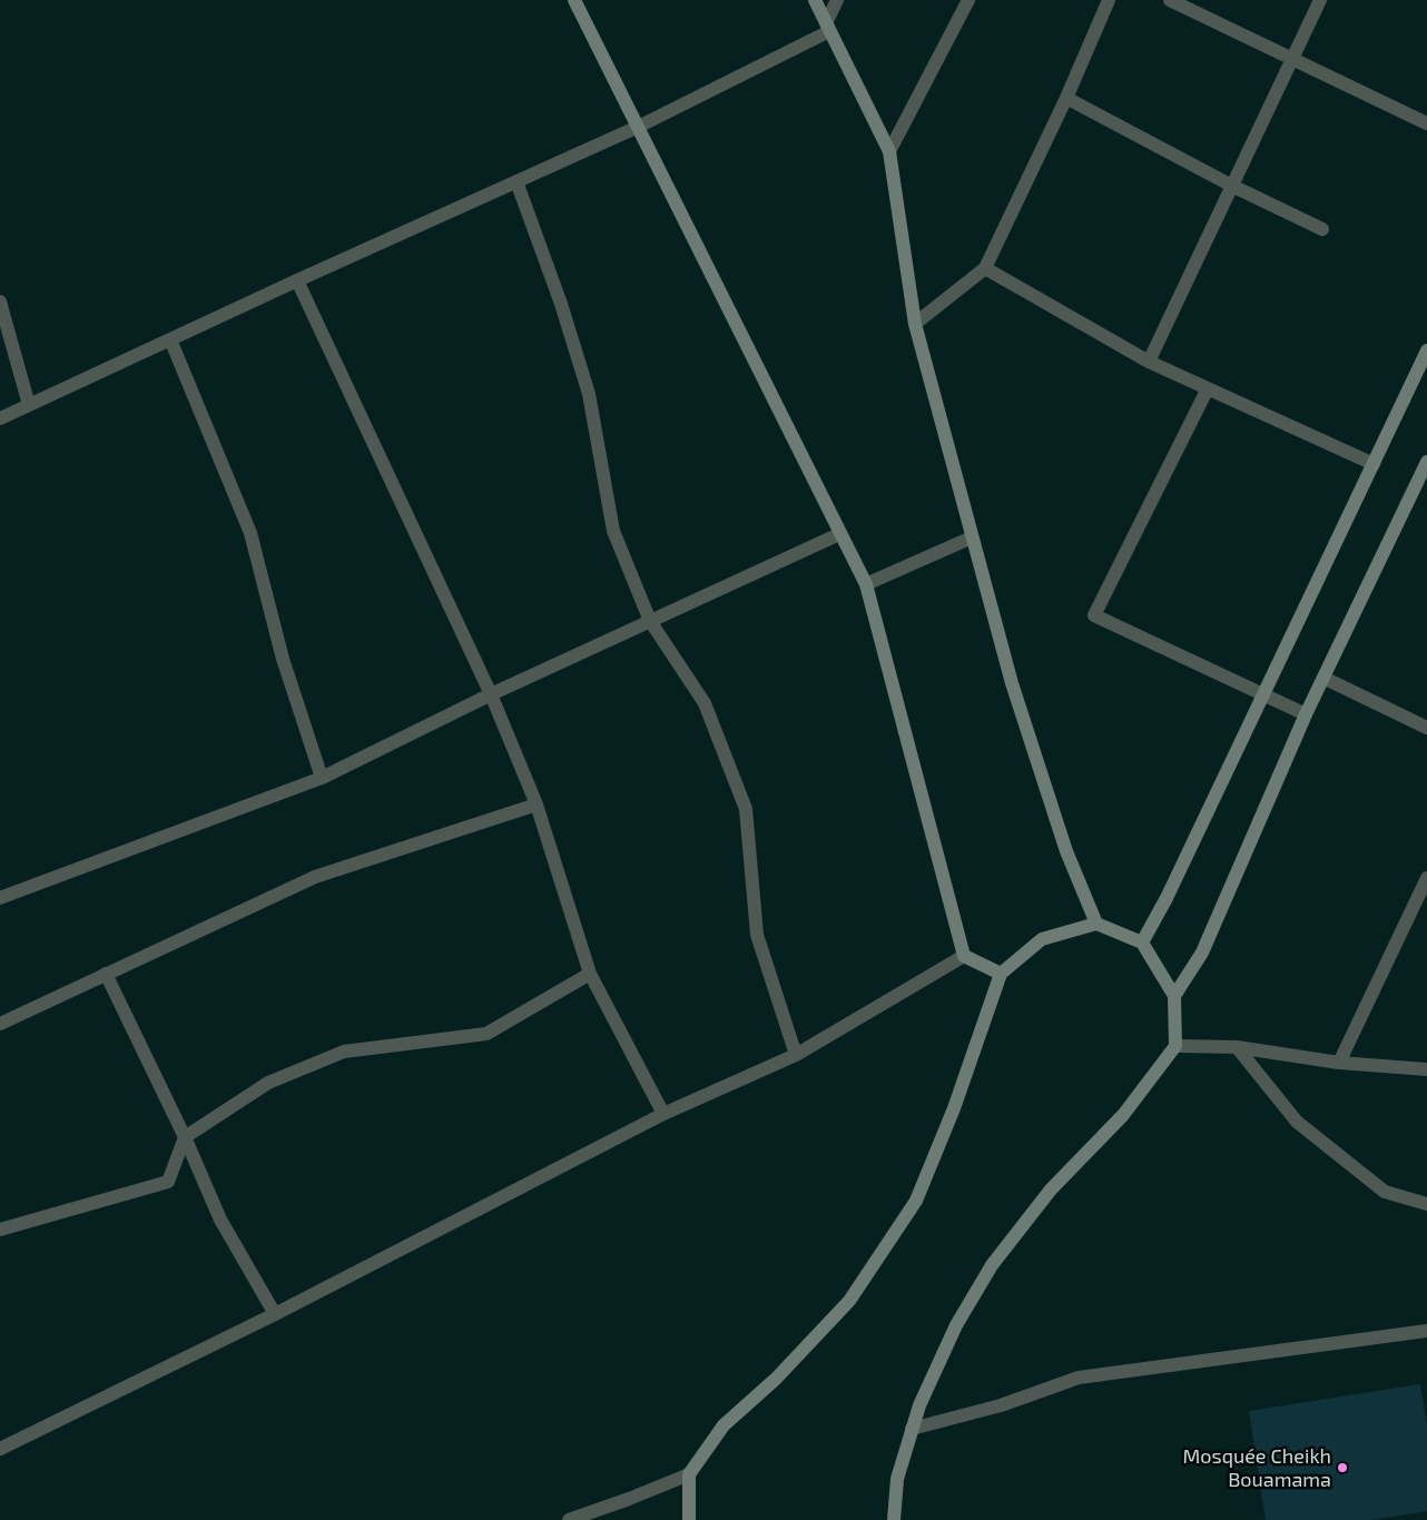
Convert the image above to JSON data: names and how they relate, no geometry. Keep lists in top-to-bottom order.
{
  "places": ["Mosquée Cheikh Bouamama"]
}
